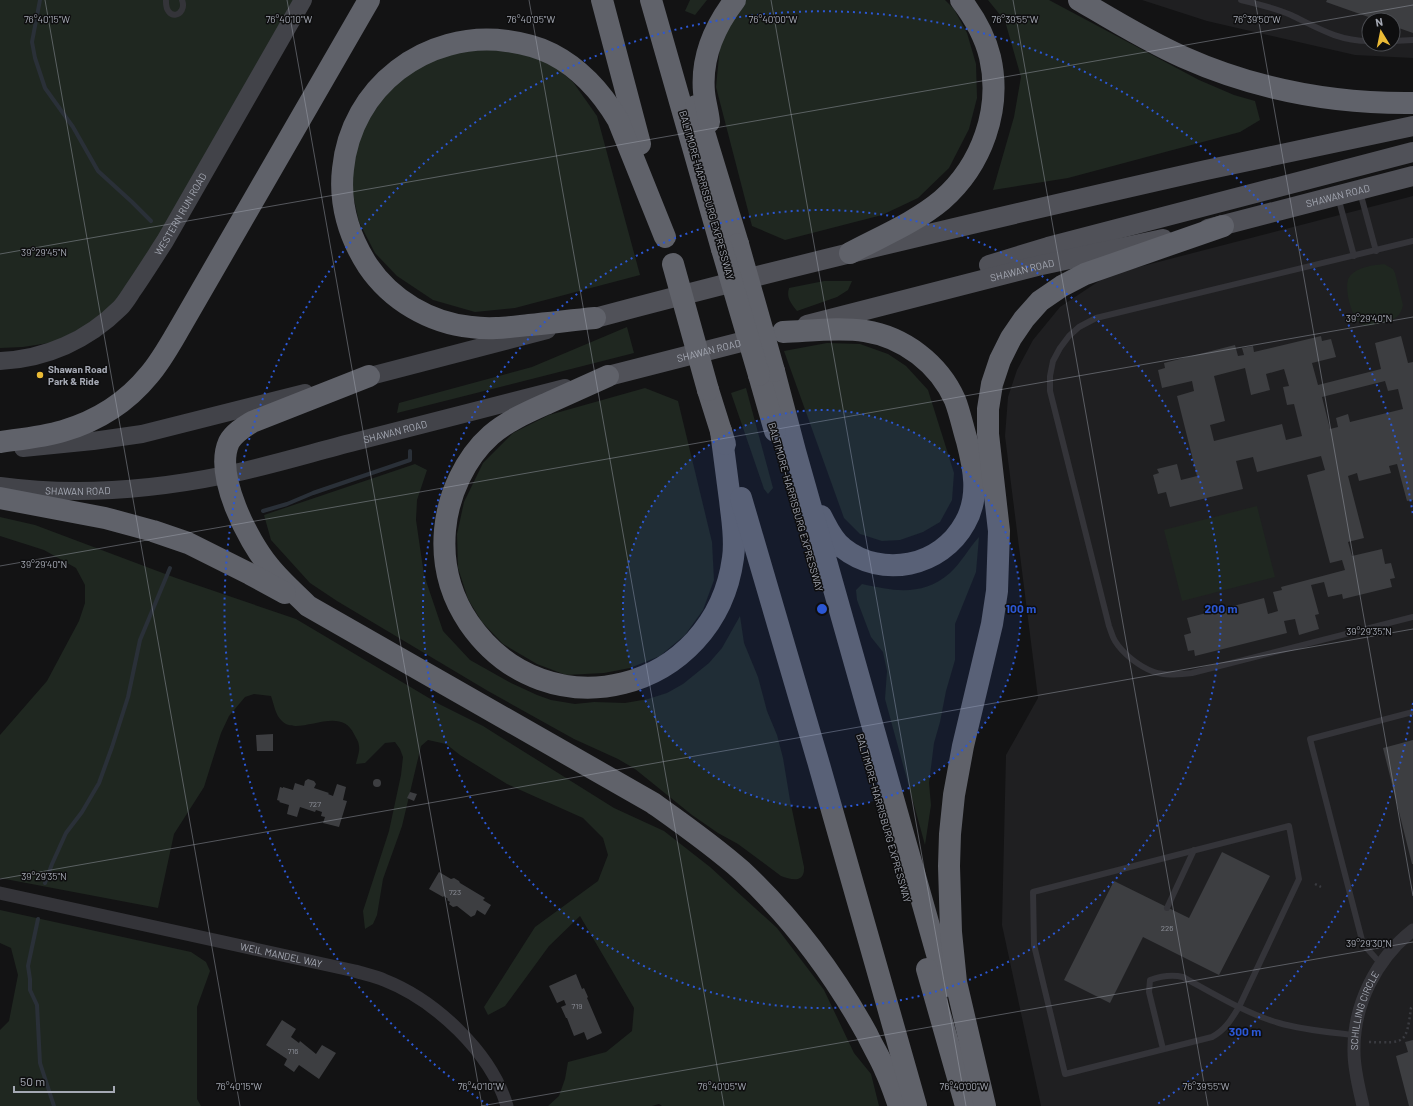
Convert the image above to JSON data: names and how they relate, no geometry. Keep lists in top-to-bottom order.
{
  "streets": {
    "highway": ["BALTIMORE-HARRISBURG EXPRESSWAY"],
    "main road": ["SHAWAN ROAD", "WESTERN RUN ROAD"],
    "street": ["WEIL MANDEL WAY", "SCHILLING CIRCLE"]
  },
  "places": ["Shawan Road Park & Ride"],
  "house_numbers": [
    "727",
    "723",
    "226",
    "719",
    "716"
  ],
  "scale_bar": "50 m",
  "north": "top",
  "coordinates": [
    "76°39'50\"W",
    "76°40'15\"W",
    "76°40'10\"W",
    "76°40'05\"W",
    "76°40'00\"W",
    "76°39'55\"W",
    "39°29'45\"N",
    "39°29'40\"N",
    "39°29'35\"N",
    "39°29'30\"N"
  ],
  "rings": ["100 m", "200 m", "300 m"]
}
